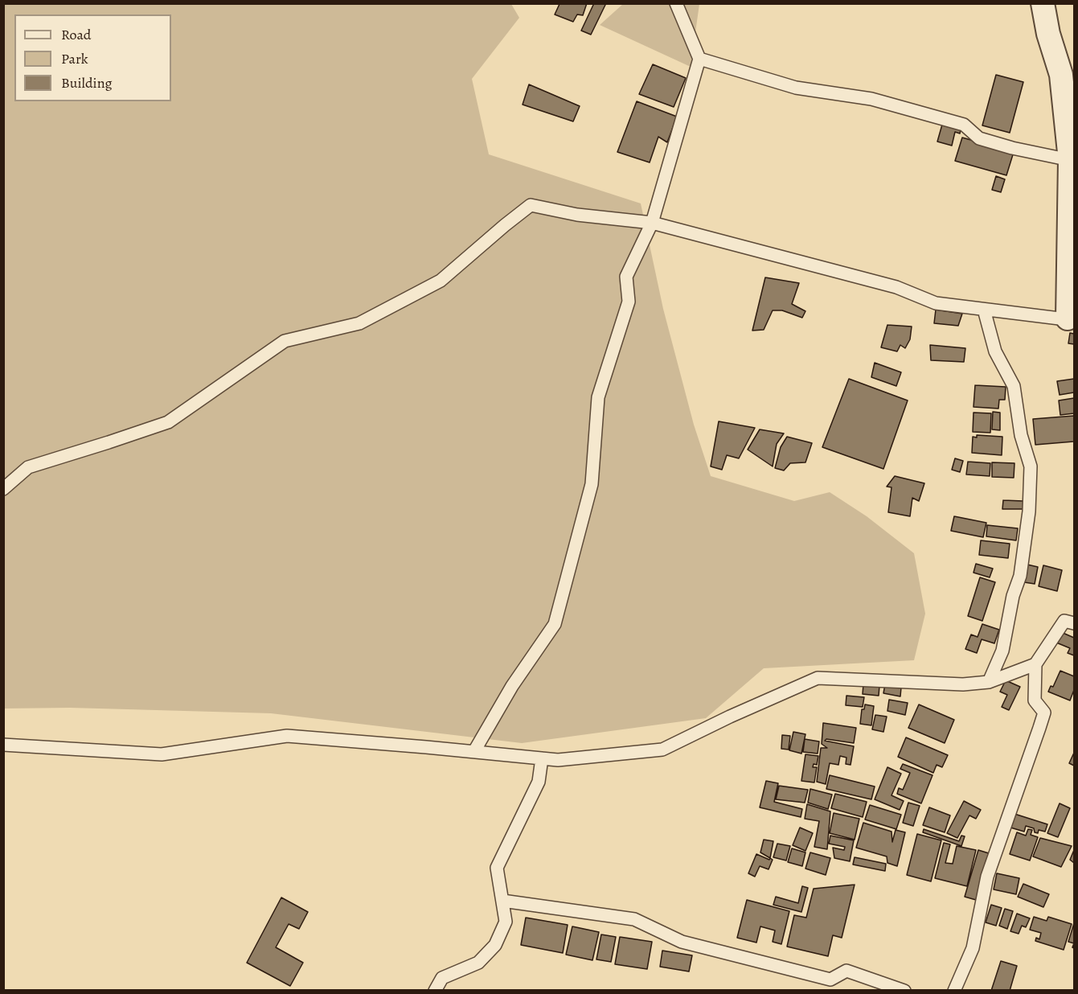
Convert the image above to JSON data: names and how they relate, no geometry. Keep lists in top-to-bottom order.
{
  "legend": ["Road", "Park", "Building"]
}
